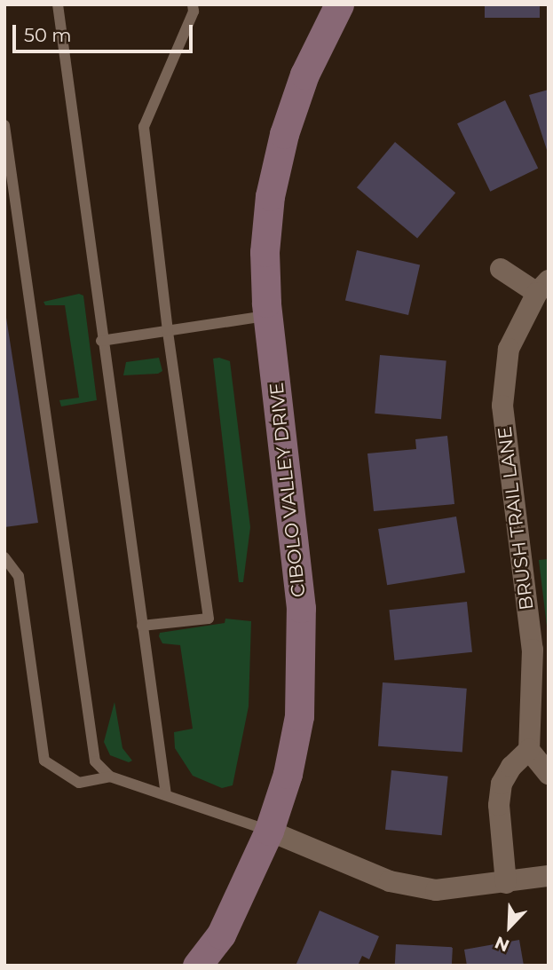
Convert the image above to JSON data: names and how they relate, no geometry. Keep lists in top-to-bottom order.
{
  "streets": {
    "main road": ["CIBOLO VALLEY DRIVE"],
    "street": ["BRUSH TRAIL LANE"]
  },
  "scale_bar": "50 m",
  "north": "bottom left"
}
